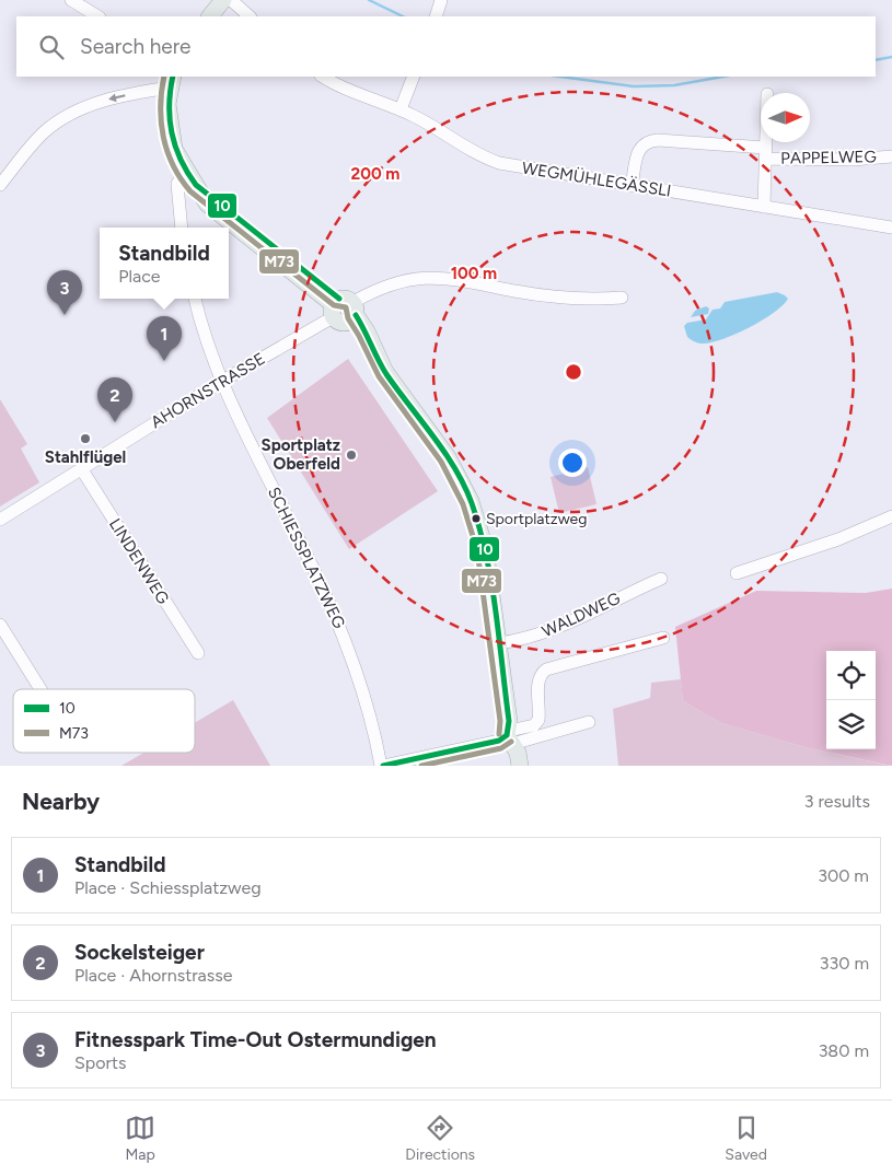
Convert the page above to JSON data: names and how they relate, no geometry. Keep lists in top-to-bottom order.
{
  "streets": {
    "street": [
      "PAPPELWEG",
      "WEGMÜHLEGÄSSLI",
      "AHORNSTRASSE",
      "SCHIESSPLATZWEG",
      "LINDENWEG",
      "WALDWEG"
    ]
  },
  "crossings": [
    ["PAPPELWEG", "WEGMÜHLEGÄSSLI"],
    ["AHORNSTRASSE", "SCHIESSPLATZWEG"],
    ["AHORNSTRASSE", "LINDENWEG"]
  ],
  "places": ["Stahlflügel", "Sportplatz Oberfeld", "Sportplatzweg"],
  "lines": ["transit line 10", "transit line M73"],
  "legend": ["10", "M73"],
  "north": "right",
  "page": {
    "search": "Search here",
    "popup": ["Standbild", "Place"],
    "pins": ["3", "1", "2"],
    "heading": ["Nearby", "3 results"],
    "list": [
      {
        "mark": "1",
        "name": "Standbild",
        "note": "Place · Schiessplatzweg",
        "value": "300 m"
      },
      {
        "mark": "2",
        "name": "Sockelsteiger",
        "note": "Place · Ahornstrasse",
        "value": "330 m"
      },
      {
        "mark": "3",
        "name": "Fitnesspark Time-Out Ostermundigen",
        "note": "Sports",
        "value": "380 m"
      }
    ],
    "nav": ["Map", "Directions", "Saved"]
  },
  "rings": ["200 m", "100 m"]
}
